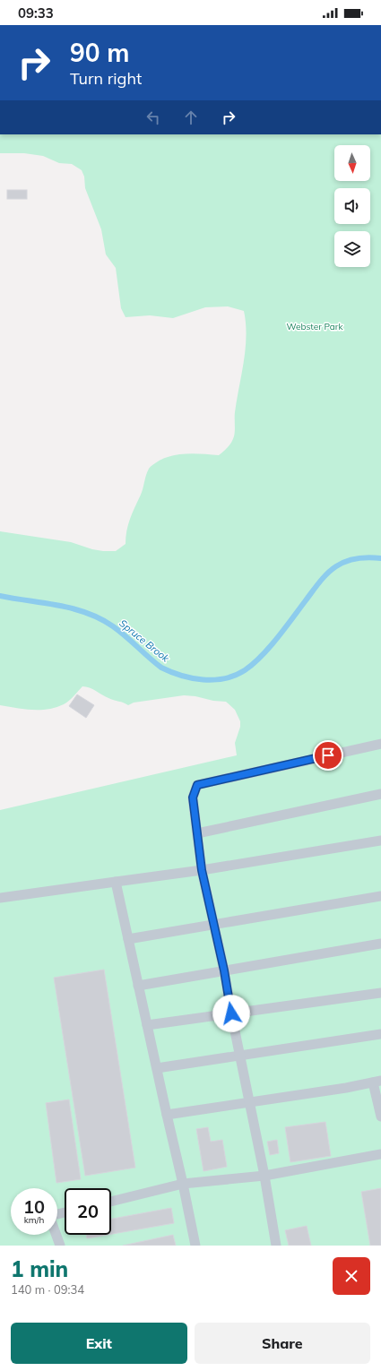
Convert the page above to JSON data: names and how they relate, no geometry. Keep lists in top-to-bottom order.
{
  "water": ["Spruce Brook"],
  "parks": ["Webster Park"],
  "north": "bottom",
  "page": {
    "status": "09:33",
    "turn": ["90 m", "Turn right"],
    "speed": "10 km/h",
    "limit": "20",
    "heading": ["1 min", "140 m · 09:34"],
    "buttons": ["Exit", "Share"]
  }
}
